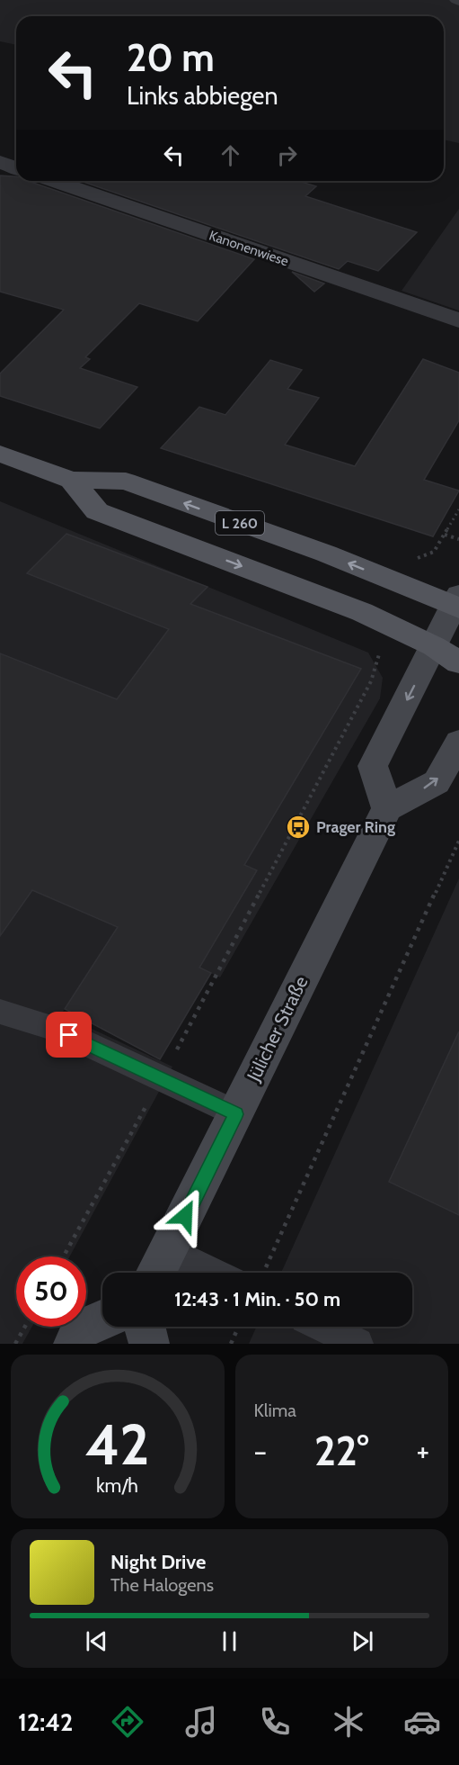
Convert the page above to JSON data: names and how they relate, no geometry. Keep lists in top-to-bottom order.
{
  "streets": {
    "main road": ["L 260", "Jülicher Straße"],
    "street": ["Kanonenwiese"]
  },
  "places": {
    "bus stop": ["Prager Ring"]
  },
  "page": {
    "turn": ["20 m", "Links abbiegen"],
    "limit": "50",
    "trip": "12:43 · 1 Min. · 50 m",
    "tile": "Klima",
    "heat": ["−", "22°", "+"],
    "song": ["Night Drive", "The Halogens"],
    "tabs": "12:42",
    "gauge": ["42", "km/h"]
  }
}
